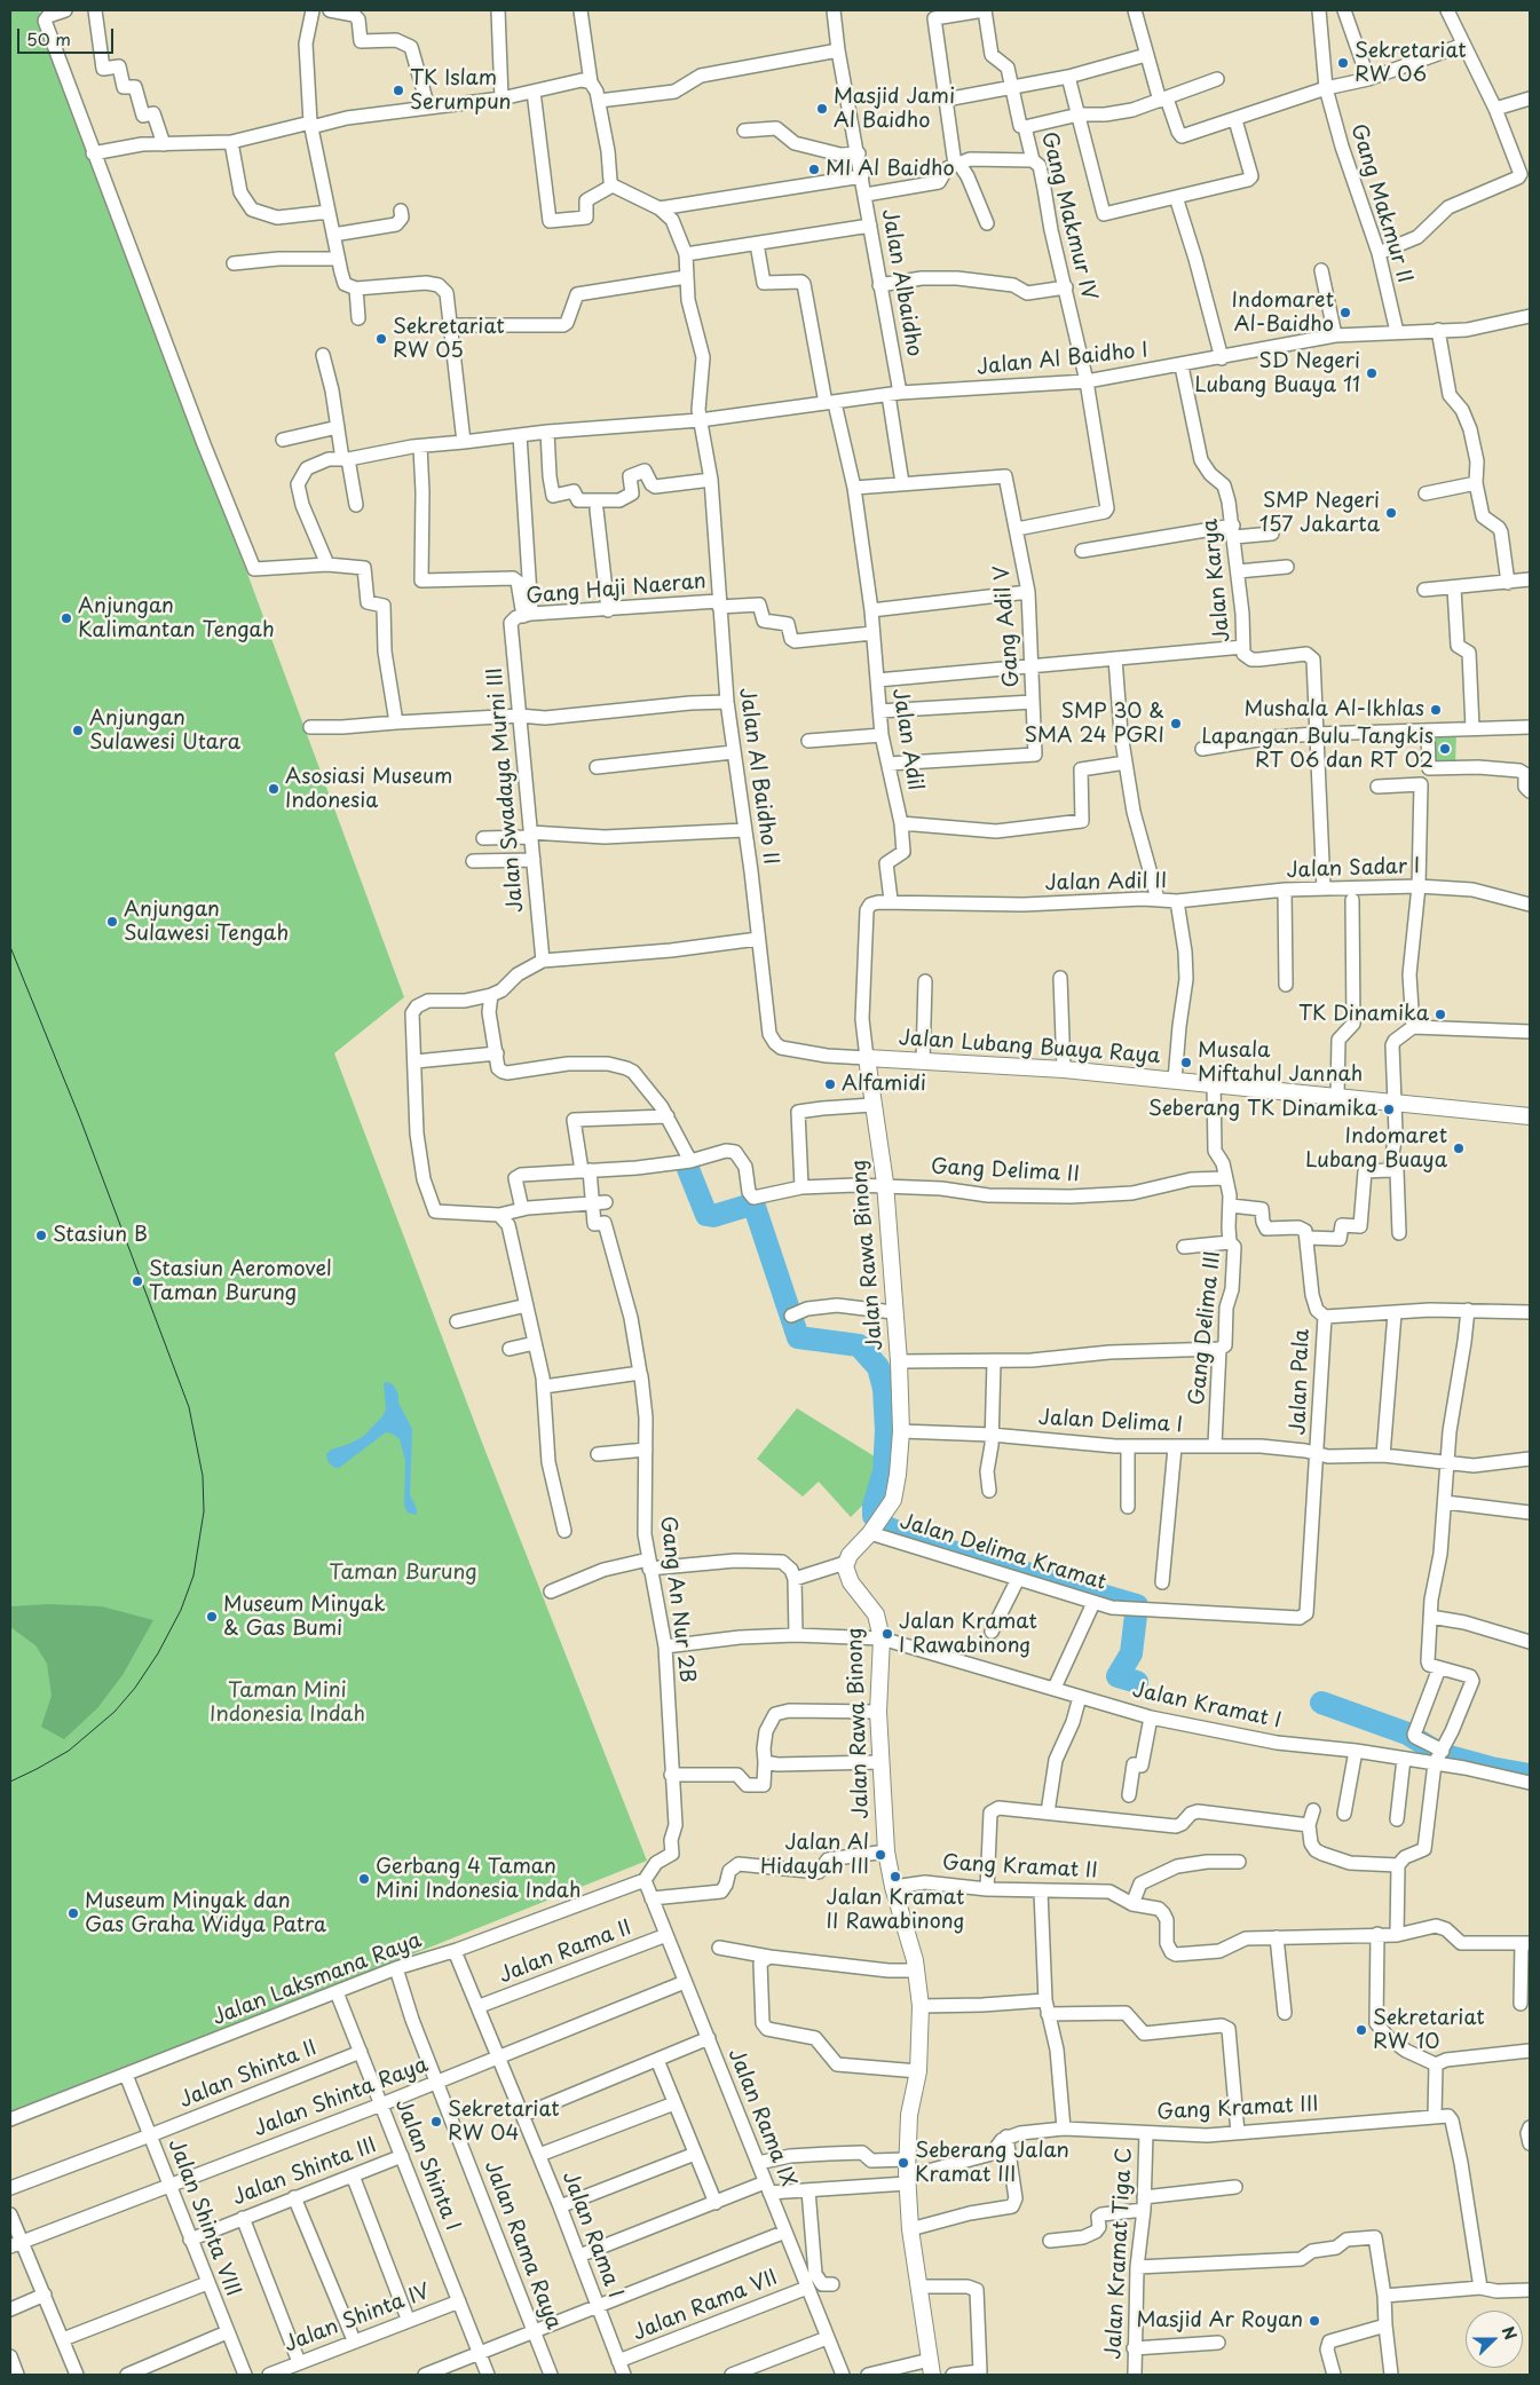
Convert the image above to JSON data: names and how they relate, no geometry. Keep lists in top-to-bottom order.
{
  "streets": {
    "main road": ["Jalan Lubang Buaya Raya", "Jalan Rawa Binong"],
    "street": [
      "Gang Makmur II",
      "Gang Makmur IV",
      "Jalan Albaidho",
      "Jalan Al Baidho I",
      "Jalan Karya",
      "Gang Haji Naeran",
      "Gang Adil V",
      "Jalan Adil",
      "Jalan Al Baidho II",
      "Jalan Swadaya Murni III",
      "Jalan Sadar I",
      "Jalan Adil II",
      "Gang Delima II",
      "Gang Delima III",
      "Jalan Pala",
      "Jalan Delima I",
      "Jalan Delima Kramat",
      "Gang An Nur 2B",
      "Jalan Kramat I",
      "Gang Kramat II",
      "Jalan Rama II",
      "Jalan Laksmana Raya",
      "Jalan Shinta II",
      "Jalan Shinta Raya",
      "Gang Kramat III",
      "Jalan Rama IX",
      "Jalan Shinta I",
      "Jalan Shinta III",
      "Jalan Shinta VIII",
      "Jalan Rama I",
      "Jalan Rama Raya",
      "Jalan Kramat Tiga C",
      "Jalan Rama VII",
      "Jalan Shinta IV"
    ]
  },
  "crossings": [
    ["Gang Makmur II", "Jalan Al Baidho I"],
    ["Gang Makmur IV", "Jalan Al Baidho I"],
    ["Jalan Albaidho", "Jalan Al Baidho I"],
    ["Jalan Albaidho", "Gang Adil V"],
    ["Jalan Al Baidho I", "Jalan Karya"],
    ["Jalan Al Baidho I", "Jalan Adil"],
    ["Jalan Al Baidho I", "Jalan Al Baidho II"],
    ["Gang Haji Naeran", "Jalan Adil"],
    ["Gang Haji Naeran", "Jalan Al Baidho II"],
    ["Gang Haji Naeran", "Jalan Swadaya Murni III"],
    ["Gang Adil V", "Jalan Adil"],
    ["Jalan Adil", "Jalan Adil II"],
    ["Jalan Al Baidho II", "Jalan Lubang Buaya Raya"],
    ["Jalan Al Baidho II", "Jalan Rawa Binong"],
    ["Jalan Sadar I", "Jalan Adil II"],
    ["Jalan Adil II", "Jalan Lubang Buaya Raya"],
    ["Jalan Lubang Buaya Raya", "Jalan Rawa Binong"],
    ["Jalan Lubang Buaya Raya", "Gang Delima III"],
    ["Gang Delima II", "Jalan Rawa Binong"],
    ["Gang Delima II", "Gang Delima III"],
    ["Jalan Rawa Binong", "Jalan Delima I"],
    ["Jalan Rawa Binong", "Jalan Delima Kramat"],
    ["Jalan Rawa Binong", "Jalan Kramat I"],
    ["Jalan Rawa Binong", "Gang Kramat II"],
    ["Gang Delima III", "Jalan Delima I"],
    ["Jalan Pala", "Jalan Delima I"],
    ["Jalan Pala", "Jalan Delima Kramat"],
    ["Gang An Nur 2B", "Jalan Kramat I"],
    ["Gang An Nur 2B", "Jalan Laksmana Raya"],
    ["Gang An Nur 2B", "Jalan Rama IX"],
    ["Jalan Rama II", "Jalan Rama IX"],
    ["Jalan Rama II", "Jalan Rama I"],
    ["Jalan Laksmana Raya", "Jalan Rama IX"],
    ["Jalan Laksmana Raya", "Jalan Shinta I"],
    ["Jalan Laksmana Raya", "Jalan Shinta VIII"],
    ["Jalan Laksmana Raya", "Jalan Rama I"],
    ["Jalan Laksmana Raya", "Jalan Rama Raya"],
    ["Jalan Shinta II", "Jalan Shinta I"],
    ["Jalan Shinta II", "Jalan Shinta VIII"],
    ["Jalan Shinta Raya", "Jalan Rama IX"],
    ["Jalan Shinta Raya", "Jalan Shinta I"],
    ["Jalan Shinta Raya", "Jalan Shinta VIII"],
    ["Jalan Shinta Raya", "Jalan Rama I"],
    ["Jalan Shinta Raya", "Jalan Rama Raya"],
    ["Gang Kramat III", "Jalan Kramat Tiga C"],
    ["Jalan Rama IX", "Jalan Rama VII"],
    ["Jalan Shinta I", "Jalan Shinta III"],
    ["Jalan Shinta I", "Jalan Shinta IV"],
    ["Jalan Shinta III", "Jalan Shinta VIII"],
    ["Jalan Rama I", "Jalan Rama VII"]
  ],
  "parks": ["Taman Burung", "Taman Mini Indonesia Indah"],
  "places": [
    "Sekretariat RW 06",
    "TK Islam Serumpun",
    "Masjid Jami Al Baidho",
    "MI Al Baidho",
    "Indomaret Al-Baidho",
    "Sekretariat RW 05",
    "SD Negeri Lubang Buaya 11",
    "SMP Negeri 157 Jakarta",
    "Anjungan Kalimantan Tengah",
    "Mushala Al-Ikhlas",
    "SMP 30 & SMA 24 PGRI",
    "Anjungan Sulawesi Utara",
    "Lapangan Bulu Tangkis RT 06 dan RT 02",
    "Asosiasi Museum Indonesia",
    "Anjungan Sulawesi Tengah",
    "TK Dinamika",
    "Musala Miftahul Jannah",
    "Alfamidi",
    "Seberang TK Dinamika",
    "Indomaret Lubang Buaya",
    "Stasiun B",
    "Stasiun Aeromovel Taman Burung",
    "Museum Minyak & Gas Bumi",
    "Jalan Kramat I Rawabinong",
    "Jalan Al Hidayah III",
    "Jalan Kramat II Rawabinong",
    "Gerbang 4 Taman Mini Indonesia Indah",
    "Museum Minyak dan Gas Graha Widya Patra",
    "Sekretariat RW 10",
    "Sekretariat RW 04",
    "Seberang Jalan Kramat III",
    "Masjid Ar Royan"
  ],
  "scale_bar": "50 m",
  "north": "right"
}
